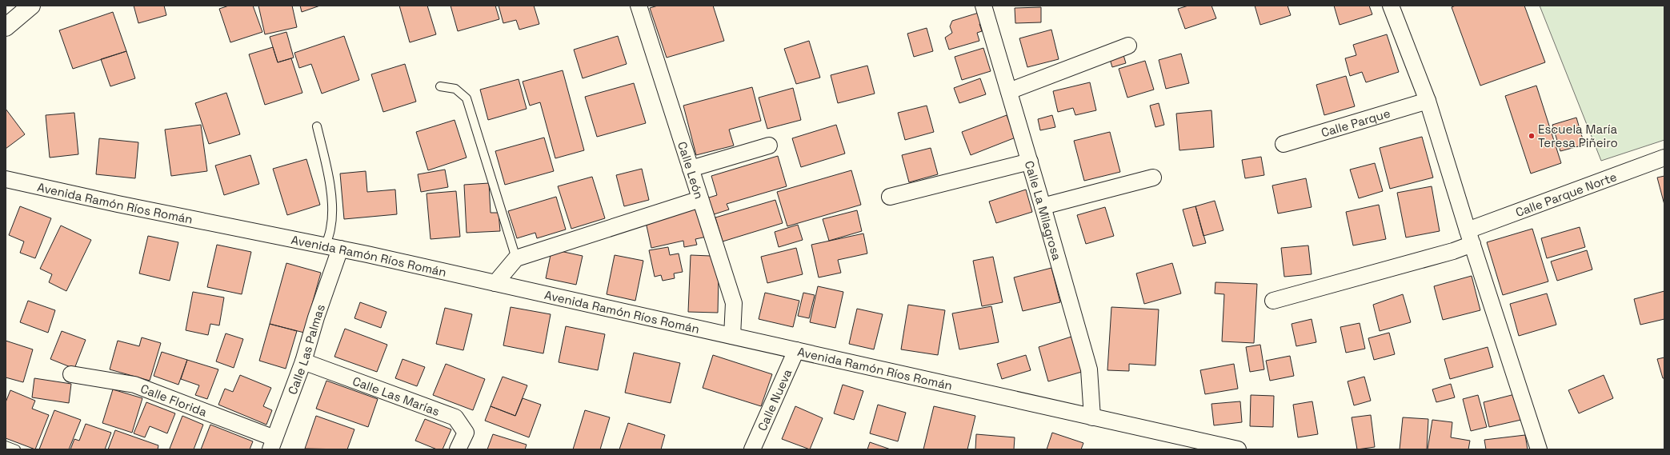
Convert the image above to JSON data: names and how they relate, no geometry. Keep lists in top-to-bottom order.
{
  "streets": {
    "street": [
      "Calle Parque",
      "Calle León",
      "Calle Parque Norte",
      "Avenida Ramón Ríos Román",
      "Calle La Milagrosa",
      "Calle Las Palmas",
      "Calle Las Marías",
      "Calle Florida",
      "Calle Nueva"
    ]
  },
  "crossings": [
    ["Calle León", "Avenida Ramón Ríos Román"],
    ["Avenida Ramón Ríos Román", "Calle La Milagrosa"],
    ["Avenida Ramón Ríos Román", "Calle Las Palmas"],
    ["Avenida Ramón Ríos Román", "Calle Nueva"],
    ["Calle Las Palmas", "Calle Las Marías"],
    ["Calle Las Palmas", "Calle Florida"]
  ],
  "places": ["Escuela María Teresa Piñeiro"]
}
